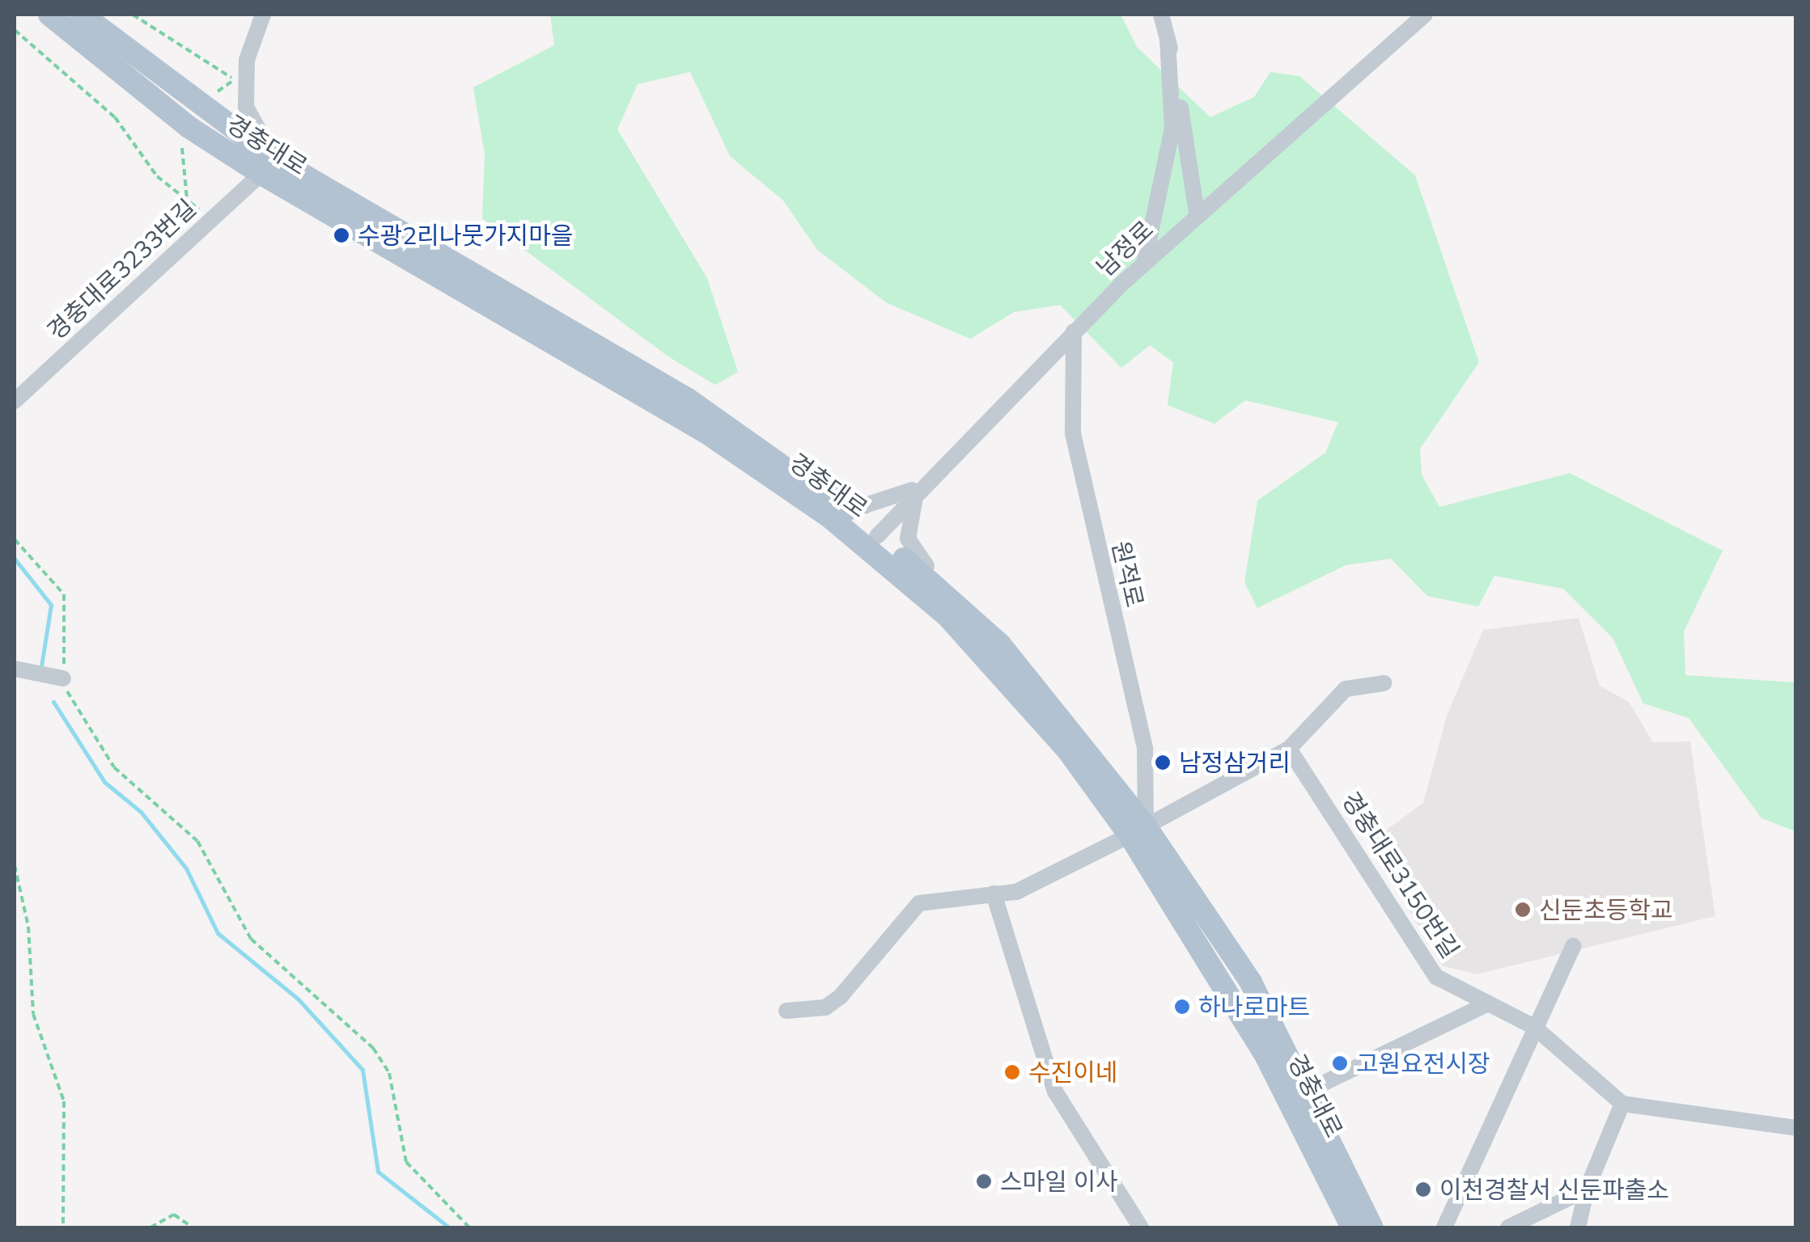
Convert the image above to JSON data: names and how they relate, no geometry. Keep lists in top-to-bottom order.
{
  "streets": {
    "main road": ["경충대로"],
    "street": [
      "남정로",
      "경충대로3233번길",
      "원적로",
      "경충대로3150번길"
    ]
  },
  "crossings": [
    ["경충대로", "남정로"],
    ["경충대로", "경충대로3233번길"],
    ["경충대로", "원적로"],
    ["남정로", "원적로"]
  ],
  "places": [
    "수광2리나뭇가지마을",
    "남정삼거리",
    "신둔초등학교",
    "하나로마트",
    "고원요전시장",
    "수진이네",
    "스마일 이사",
    "이천경찰서 신둔파출소"
  ]
}
